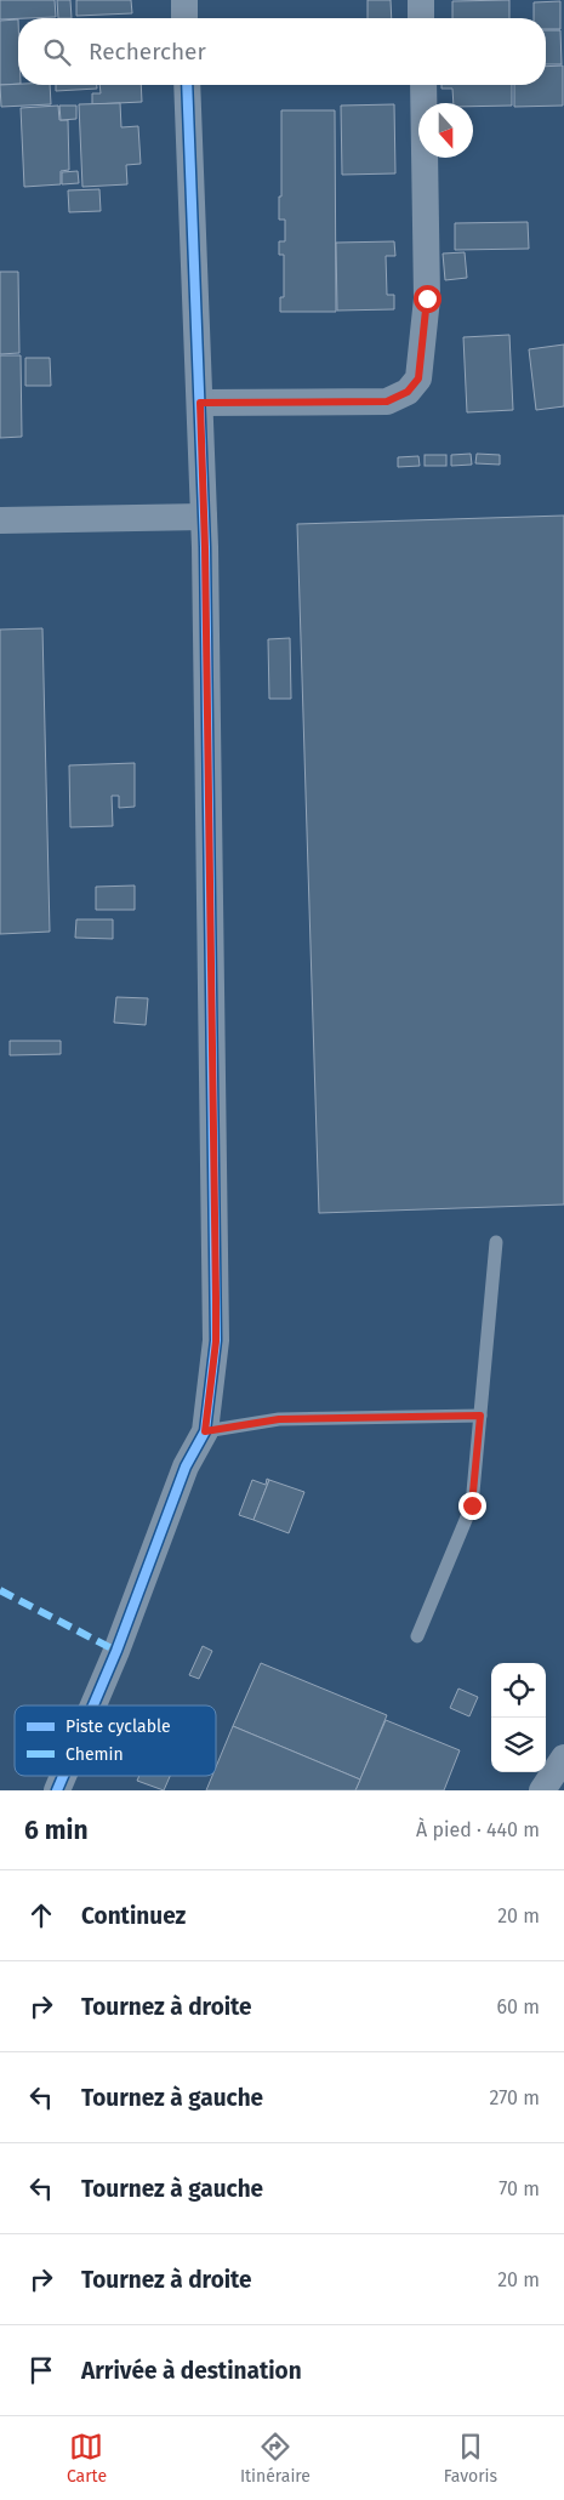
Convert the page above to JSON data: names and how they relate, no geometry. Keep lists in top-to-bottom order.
{
  "legend": ["Piste cyclable", "Chemin"],
  "north": "bottom",
  "page": {
    "search": "Rechercher",
    "heading": ["6 min", "À pied · 440 m"],
    "list": [
      ["Continuez", "20 m"],
      ["Tournez à droite", "60 m"],
      ["Tournez à gauche", "270 m"],
      ["Tournez à gauche", "70 m"],
      ["Tournez à droite", "20 m"],
      "Arrivée à destination"
    ],
    "nav": ["Carte", "Itinéraire", "Favoris"]
  }
}
